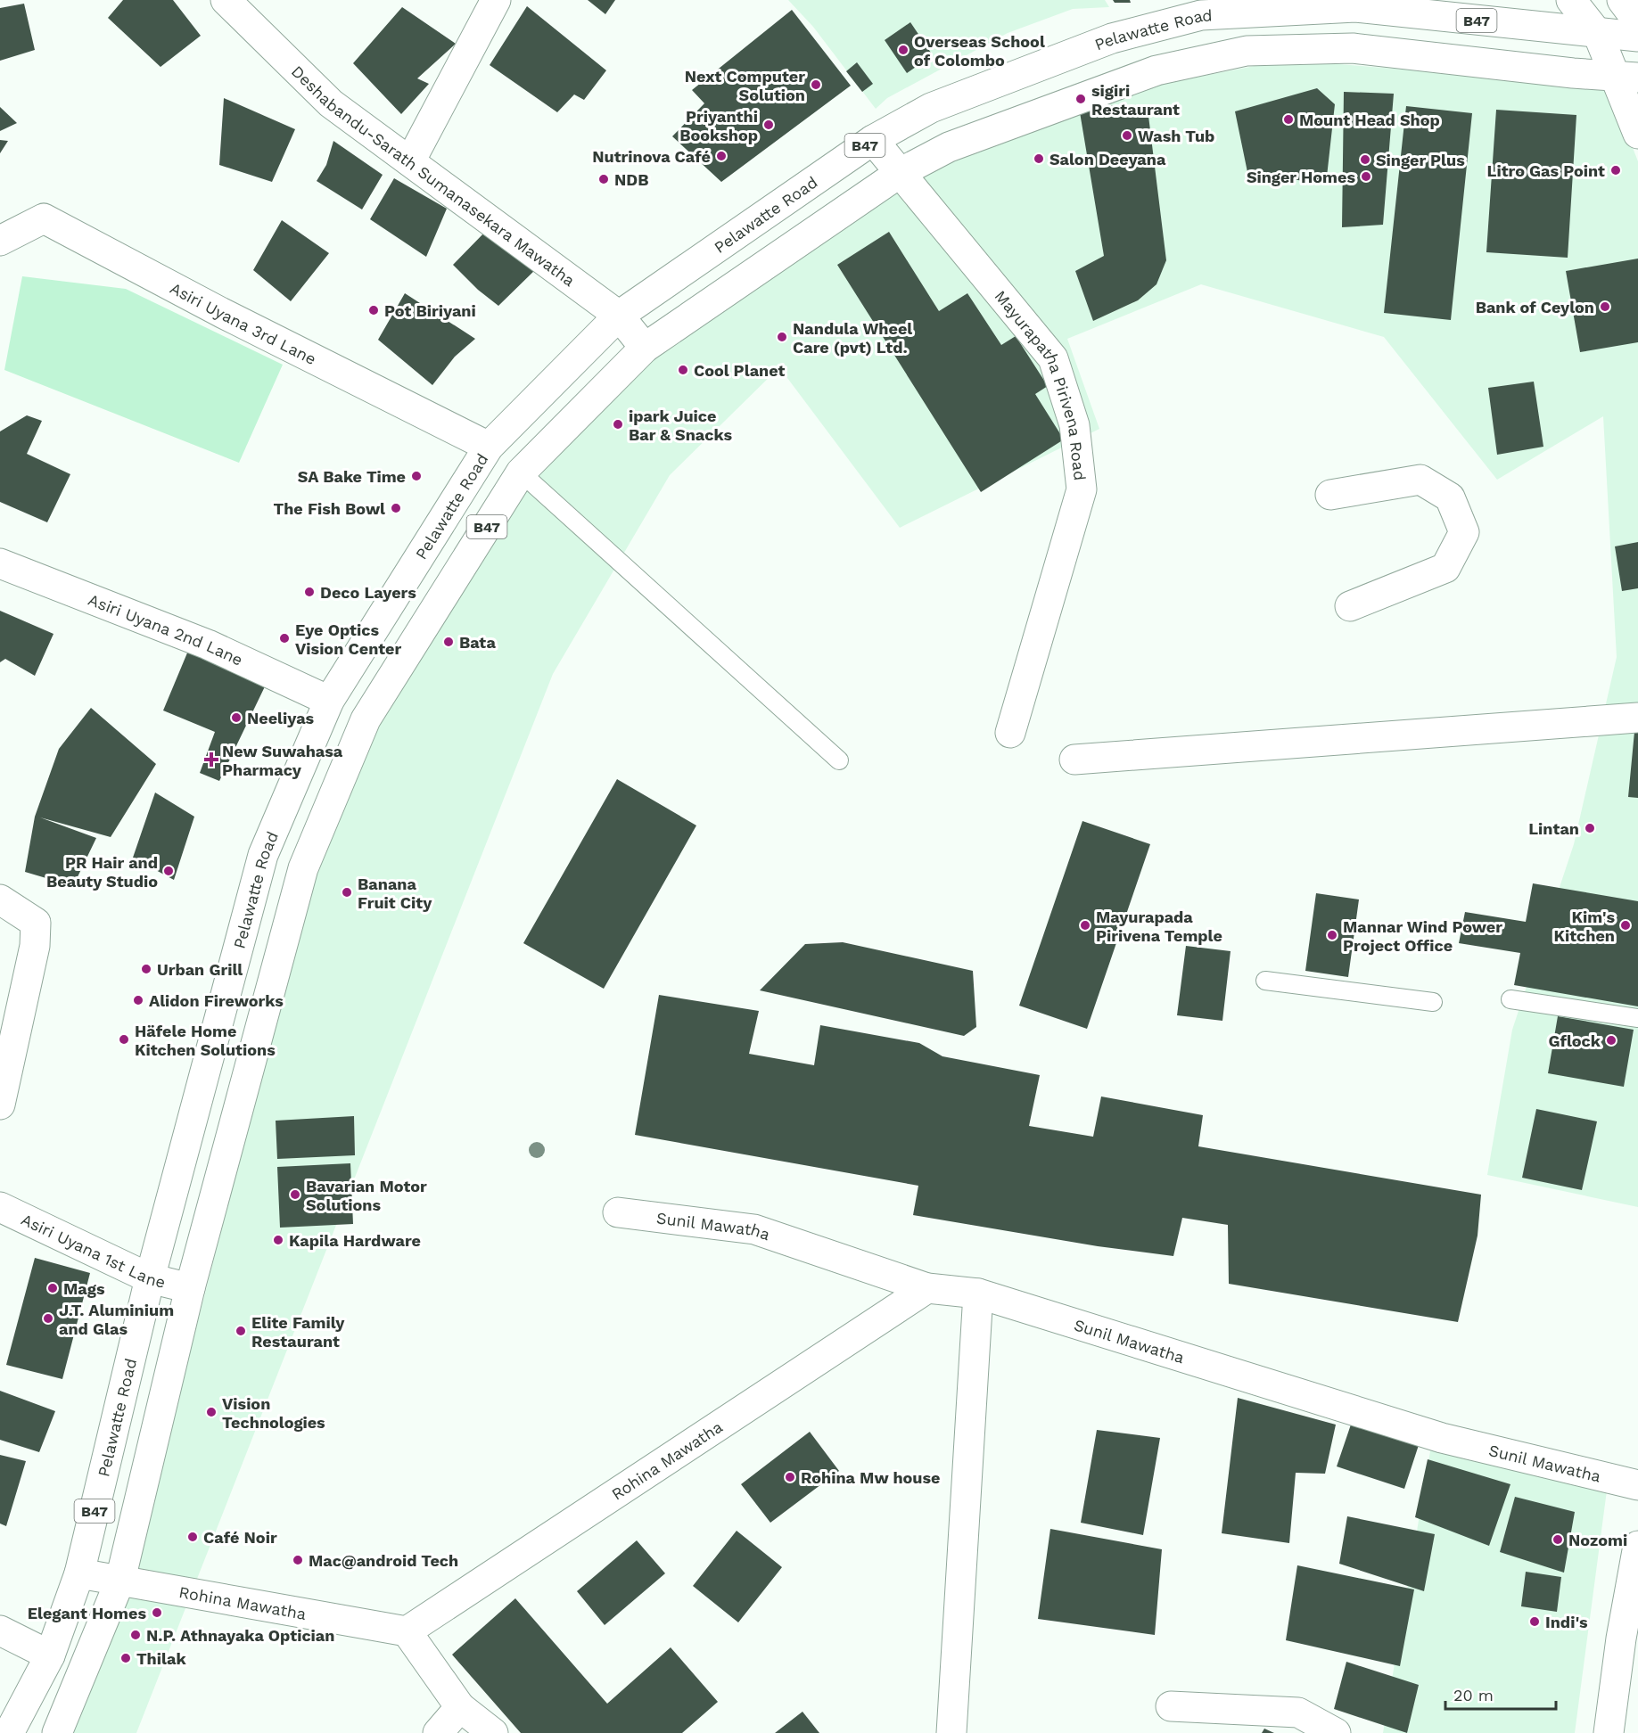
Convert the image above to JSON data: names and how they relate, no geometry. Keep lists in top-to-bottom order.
{
  "streets": {
    "street": [
      "B47",
      "Pelawatte Road",
      "Deshabandu-Sarath Sumanasekara Mawatha",
      "Asiri Uyana 3rd Lane",
      "Mayurapatha Pirivena Road",
      "Asiri Uyana 2nd Lane",
      "Sunil Mawatha",
      "Asiri Uyana 1st Lane",
      "Rohina Mawatha"
    ]
  },
  "crossings": [
    ["B47", "Pelawatte Road"],
    ["B47", "Deshabandu-Sarath Sumanasekara Mawatha"],
    ["B47", "Mayurapatha Pirivena Road"],
    ["B47", "Asiri Uyana 1st Lane"],
    ["B47", "Rohina Mawatha"],
    ["Pelawatte Road", "Deshabandu-Sarath Sumanasekara Mawatha"],
    ["Pelawatte Road", "Asiri Uyana 3rd Lane"],
    ["Pelawatte Road", "Mayurapatha Pirivena Road"],
    ["Pelawatte Road", "Asiri Uyana 2nd Lane"],
    ["Pelawatte Road", "Asiri Uyana 1st Lane"],
    ["Pelawatte Road", "Rohina Mawatha"],
    ["Sunil Mawatha", "Rohina Mawatha"]
  ],
  "places": {
    "other": [
      "Overseas School of Colombo",
      "Next Computer Solution",
      "sigiri Restaurant",
      "Mount Head Shop",
      "Priyanthi Bookshop",
      "Wash Tub",
      "Nutrinova Café",
      "Salon Deeyana",
      "Singer Plus",
      "Litro Gas Point",
      "Singer Homes",
      "NDB",
      "Bank of Ceylon",
      "Pot Biriyani",
      "Nandula Wheel Care (pvt) Ltd.",
      "Cool Planet",
      "ipark Juice Bar & Snacks",
      "SA Bake Time",
      "The Fish Bowl",
      "Deco Layers",
      "Eye Optics Vision Center",
      "Bata",
      "Neeliyas",
      "Lintan",
      "PR Hair and Beauty Studio",
      "Banana Fruit City",
      "Mayurapada Pirivena Temple",
      "Kim's Kitchen",
      "Mannar Wind Power Project Office",
      "Urban Grill",
      "Alidon Fireworks",
      "Häfele Home Kitchen Solutions",
      "Gflock",
      "Bavarian Motor Solutions",
      "Kapila Hardware",
      "Mags",
      "J.T. Aluminium and Glas",
      "Elite Family Restaurant",
      "Vision Technologies",
      "Rohina Mw house",
      "Café Noir",
      "Nozomi",
      "Mac@android Tech",
      "Elegant Homes",
      "Indi's",
      "N.P. Athnayaka Optician",
      "Thilak"
    ],
    "health": ["New Suwahasa Pharmacy"]
  },
  "scale_bar": "20 m"
}
